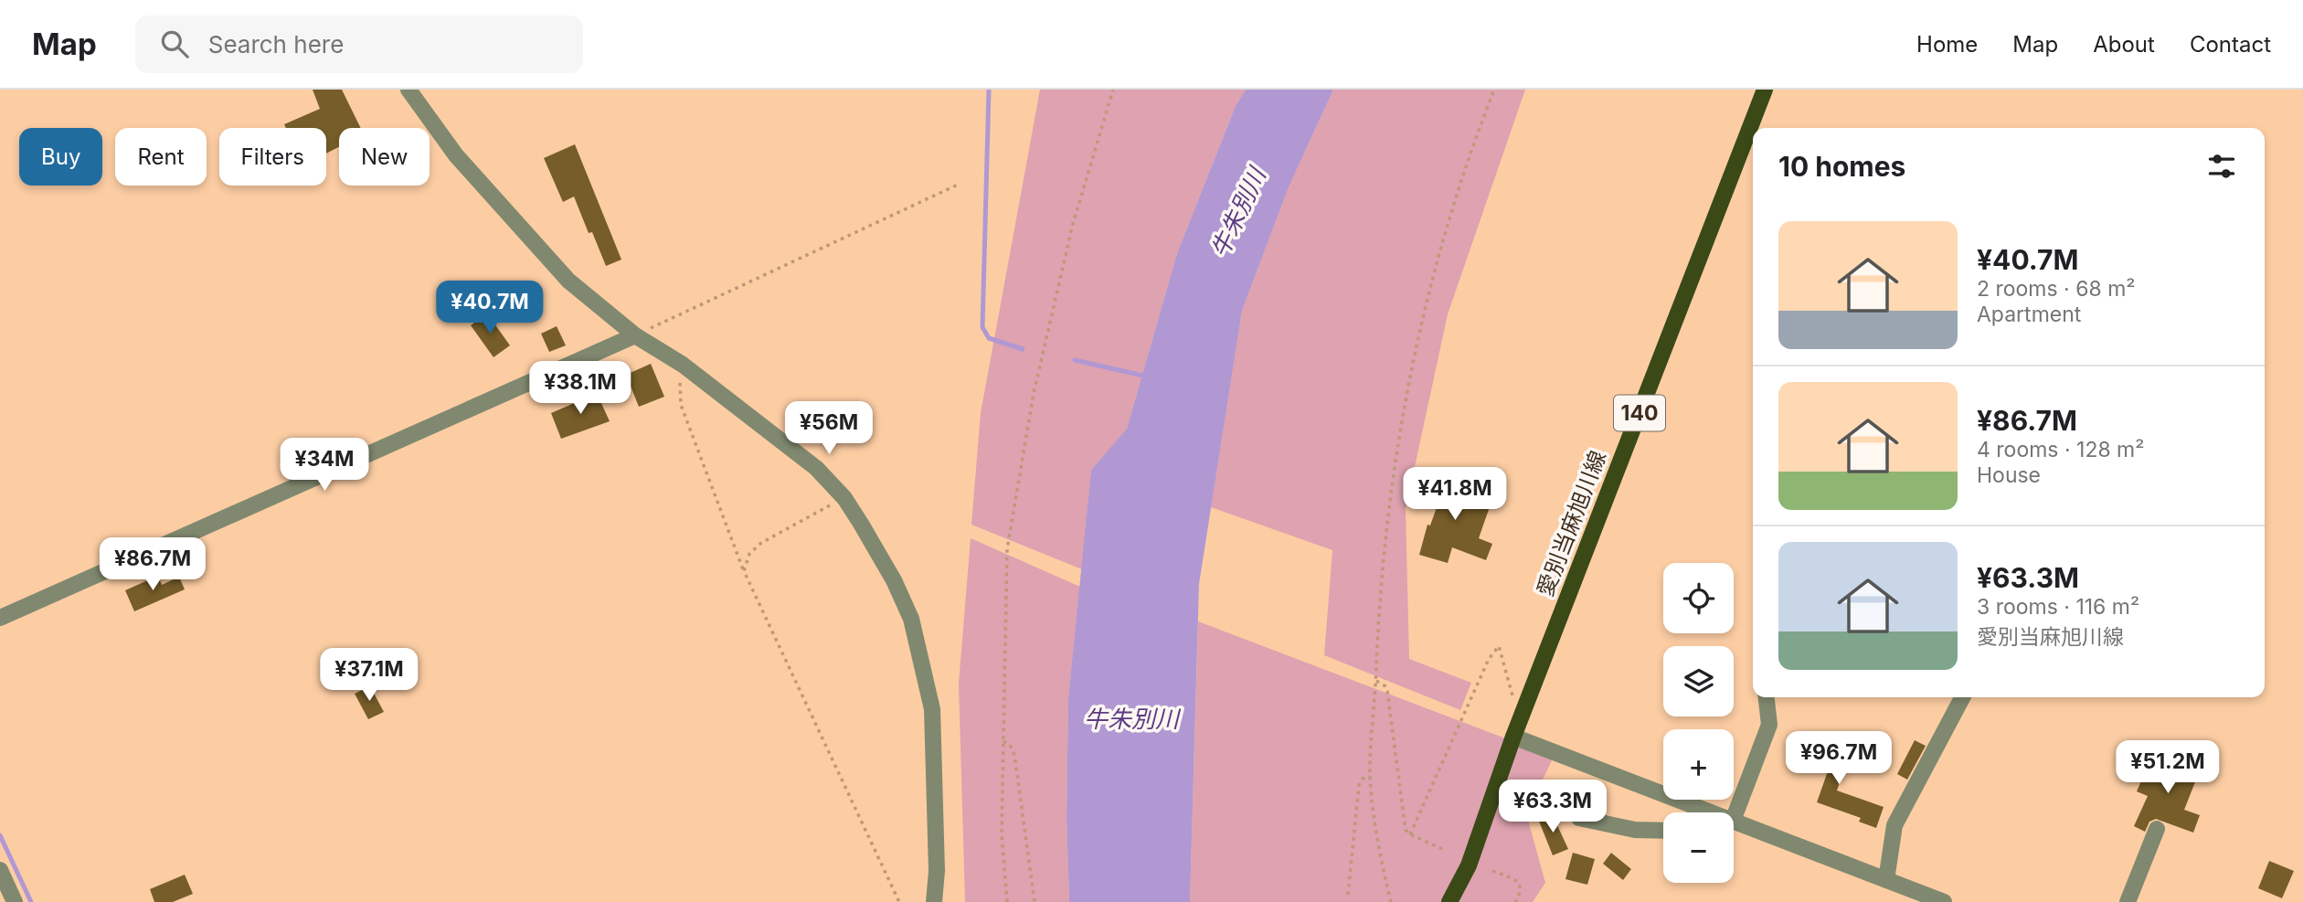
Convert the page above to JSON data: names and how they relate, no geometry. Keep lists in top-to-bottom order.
{
  "streets": {
    "main road": ["140", "愛別当麻旭川線"]
  },
  "water": ["牛朱別川"],
  "page": {
    "header": "Map",
    "search": "Search here",
    "nav": [
      "Home",
      "Map",
      "About",
      "Contact"
    ],
    "chip": [
      "Buy",
      "Rent",
      "Filters",
      "New"
    ],
    "heading": "10 homes",
    "list": [
      {
        "name": "¥40.7M",
        "note": "2 rooms · 68 m² · Apartment"
      },
      {
        "name": "¥86.7M",
        "note": "4 rooms · 128 m² · House"
      },
      {
        "name": "¥63.3M",
        "note": "3 rooms · 116 m² · 愛別当麻旭川線"
      }
    ],
    "price": [
      "¥40.7M",
      "¥38.1M",
      "¥56M",
      "¥34M",
      "¥41.8M",
      "¥86.7M",
      "¥37.1M",
      "¥96.7M",
      "¥51.2M",
      "¥63.3M"
    ],
    "map_buttons": ["+", "−"]
  }
}
